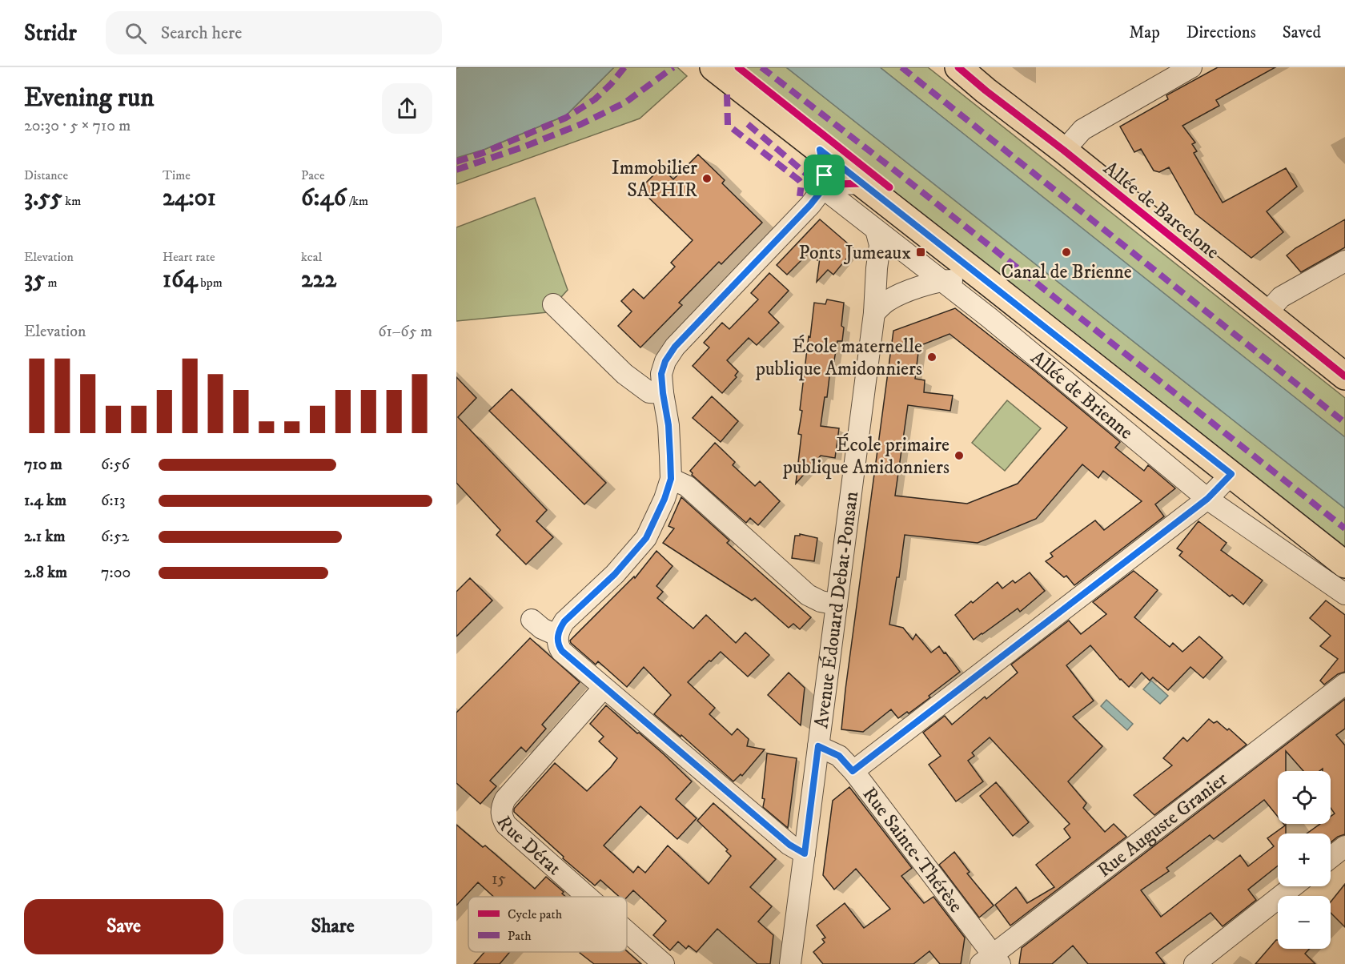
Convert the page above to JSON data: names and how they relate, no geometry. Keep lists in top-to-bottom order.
{
  "streets": {
    "main road": ["Allée de Barcelone", "Allée de Brienne"],
    "street": [
      "Avenue Édouard Debat-Ponsan",
      "Rue Auguste Granier",
      "Rue Dérat",
      "Rue Sainte-Thérèse"
    ]
  },
  "crossings": [
    ["Allée de Brienne", "Avenue Édouard Debat-Ponsan"],
    ["Avenue Édouard Debat-Ponsan", "Rue Sainte-Thérèse"],
    ["Rue Auguste Granier", "Rue Sainte-Thérèse"]
  ],
  "places": {
    "other": [
      "Immobilier SAPHIR",
      "Canal de Brienne",
      "École maternelle publique Amidonniers",
      "École primaire publique Amidonniers"
    ],
    "transit": ["Ponts Jumeaux"]
  },
  "house_numbers": ["15"],
  "legend": ["Cycle path", "Path"],
  "page": {
    "header": "Stridr",
    "search": "Search here",
    "nav": ["Map", "Directions", "Saved"],
    "heading": ["Evening run", "20:30 · 5 × 710 m"],
    "stats": [
      ["Distance", "3.55 km"],
      ["Time", "24:01"],
      ["Pace", "6:46 /km"],
      ["Elevation", "35 m"],
      ["Heart rate", "164 bpm"],
      ["kcal", "222"]
    ],
    "chart": ["Elevation", "61–65 m"],
    "list": [
      {
        "name": "710 m",
        "note": "6:56"
      },
      {
        "name": "1.4 km",
        "note": "6:13"
      },
      {
        "name": "2.1 km",
        "note": "6:52"
      },
      {
        "name": "2.8 km",
        "note": "7:00"
      }
    ],
    "map_buttons": ["+", "−"],
    "buttons": ["Save", "Share"]
  }
}
